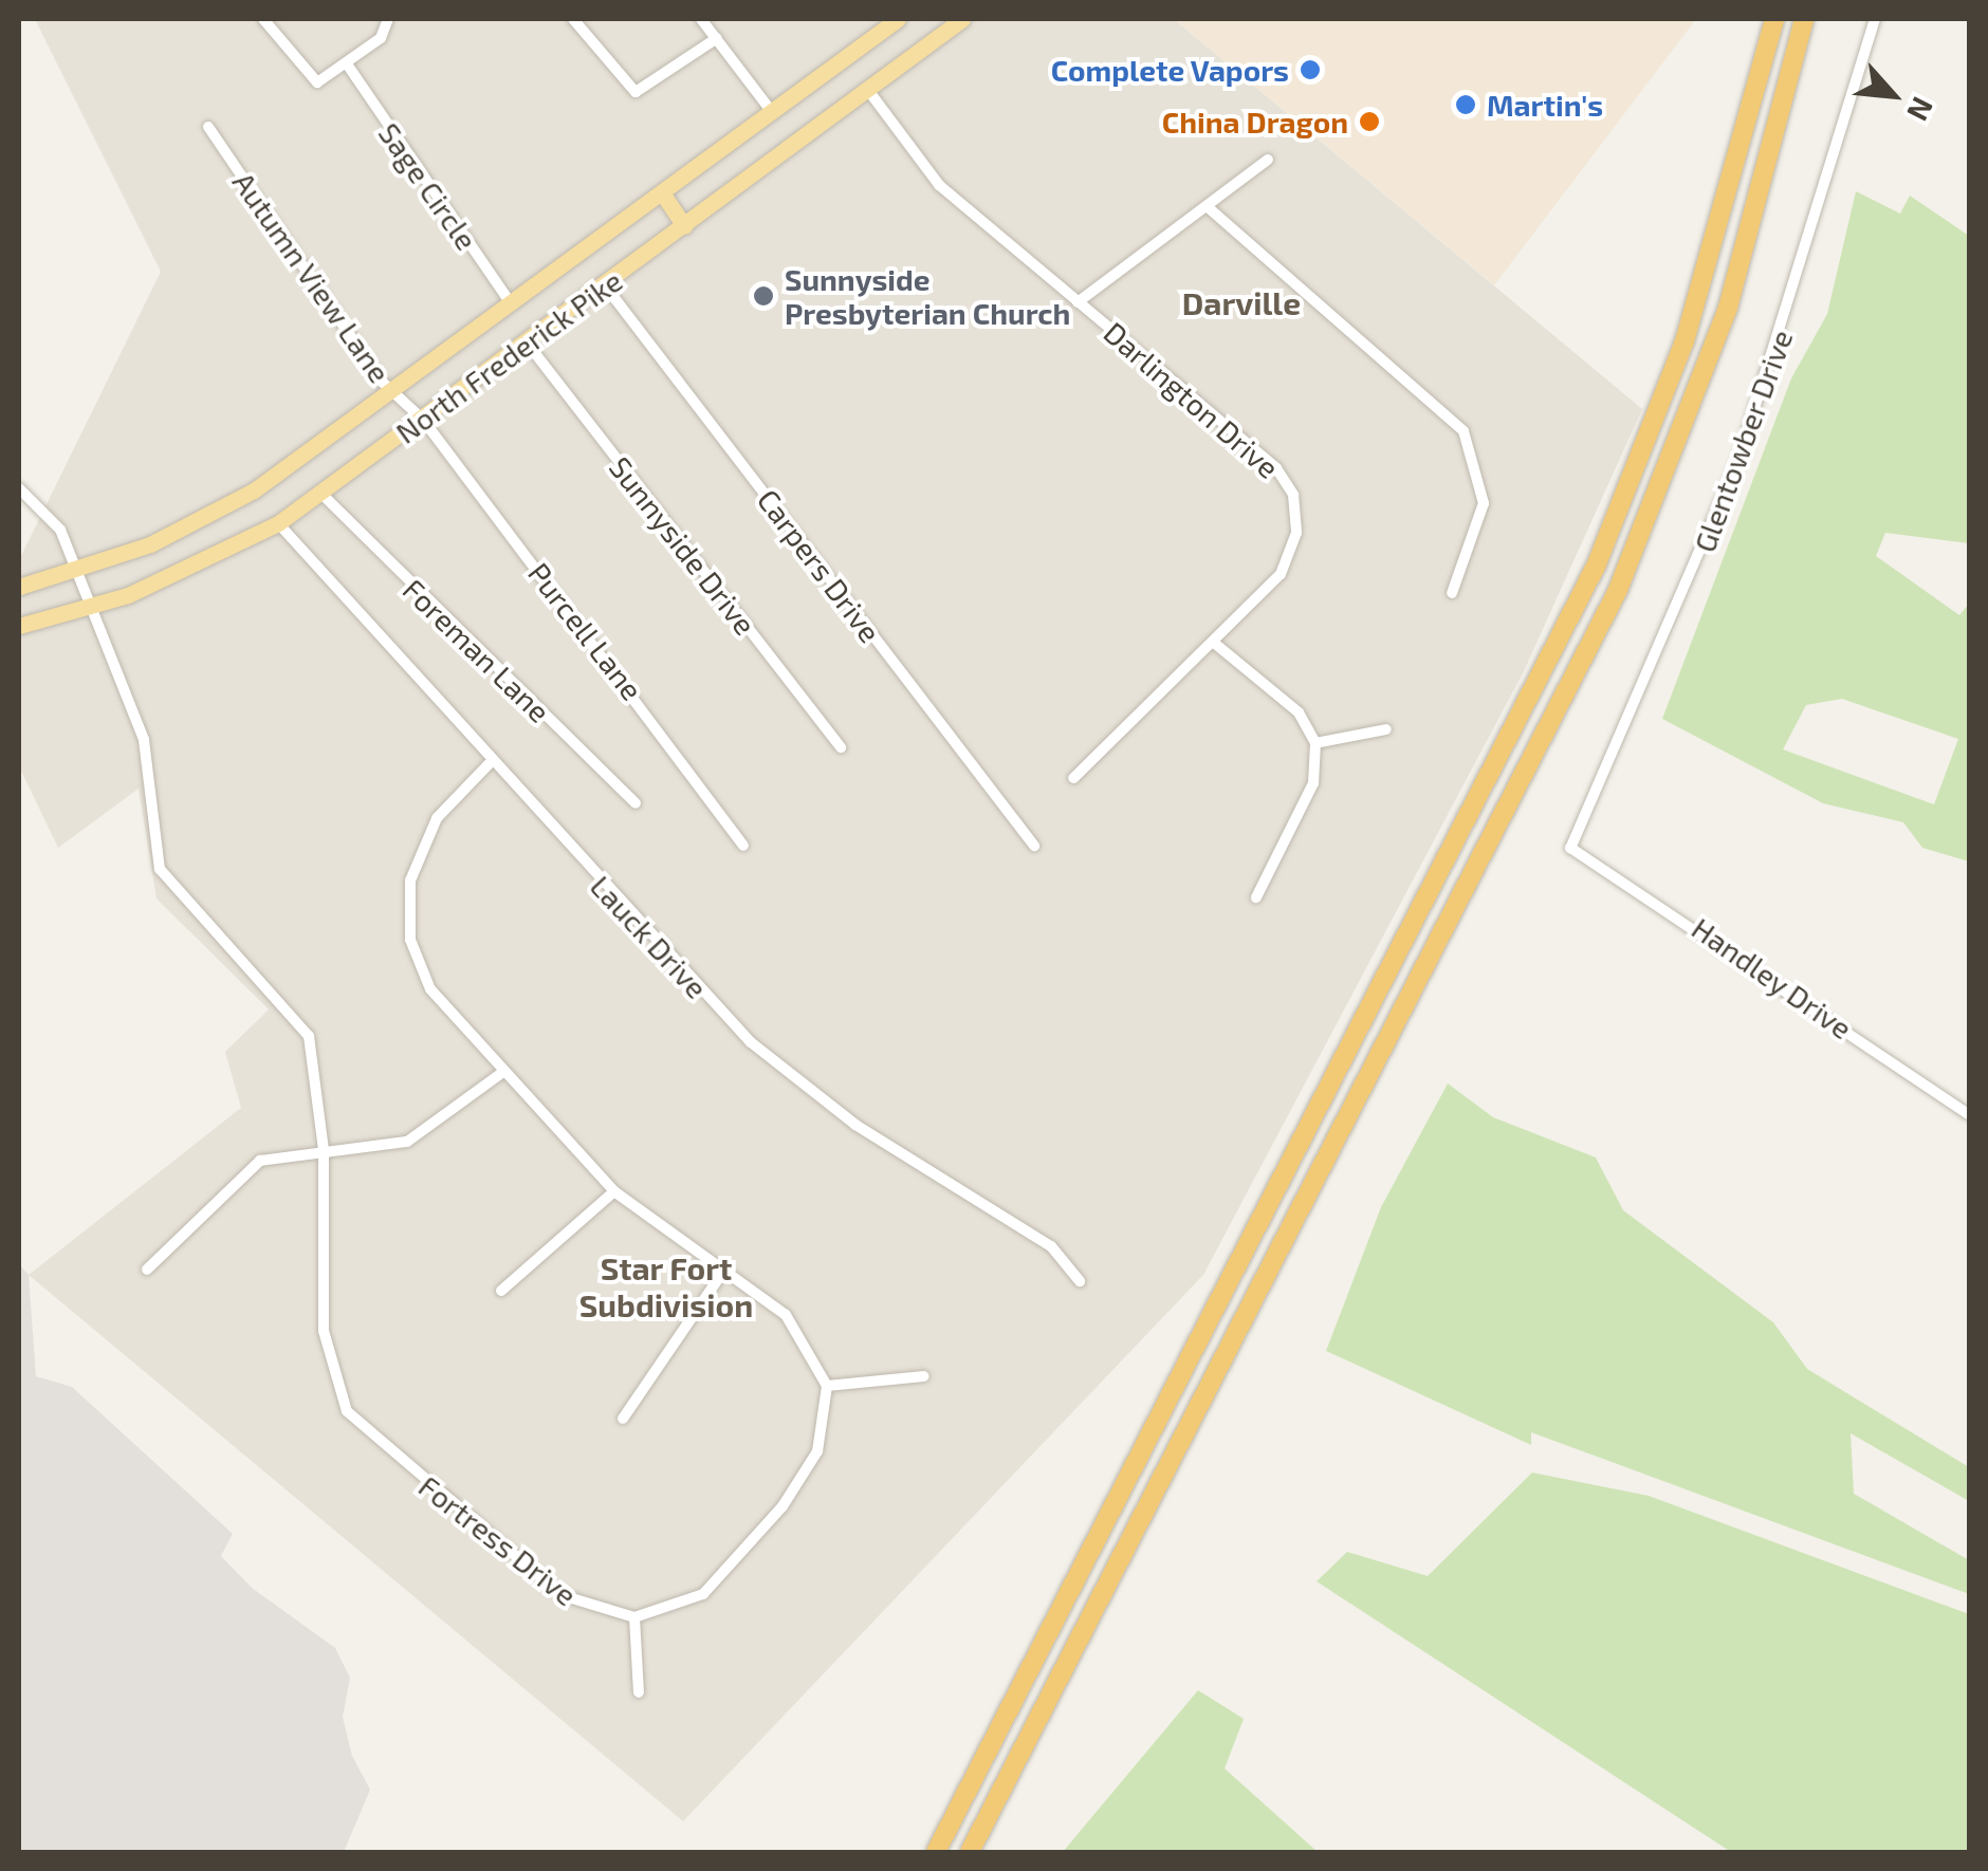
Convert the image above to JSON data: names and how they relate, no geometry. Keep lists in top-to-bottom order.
{
  "streets": {
    "main road": ["North Frederick Pike"],
    "street": [
      "Sage Circle",
      "Autumn View Lane",
      "Darlington Drive",
      "Glentowber Drive",
      "Sunnyside Drive",
      "Carpers Drive",
      "Purcell Lane",
      "Foreman Lane",
      "Lauck Drive",
      "Handley Drive",
      "Fortress Drive"
    ]
  },
  "crossings": [
    ["Sage Circle", "North Frederick Pike"],
    ["Autumn View Lane", "North Frederick Pike"],
    ["Autumn View Lane", "Purcell Lane"],
    ["North Frederick Pike", "Darlington Drive"],
    ["North Frederick Pike", "Sunnyside Drive"],
    ["North Frederick Pike", "Carpers Drive"],
    ["North Frederick Pike", "Purcell Lane"],
    ["North Frederick Pike", "Foreman Lane"],
    ["North Frederick Pike", "Lauck Drive"],
    ["North Frederick Pike", "Fortress Drive"],
    ["Glentowber Drive", "Handley Drive"]
  ],
  "districts": ["Darville", "Star Fort Subdivision"],
  "places": [
    "Complete Vapors",
    "Martin's",
    "China Dragon",
    "Sunnyside Presbyterian Church"
  ],
  "north": "bottom right"
}
